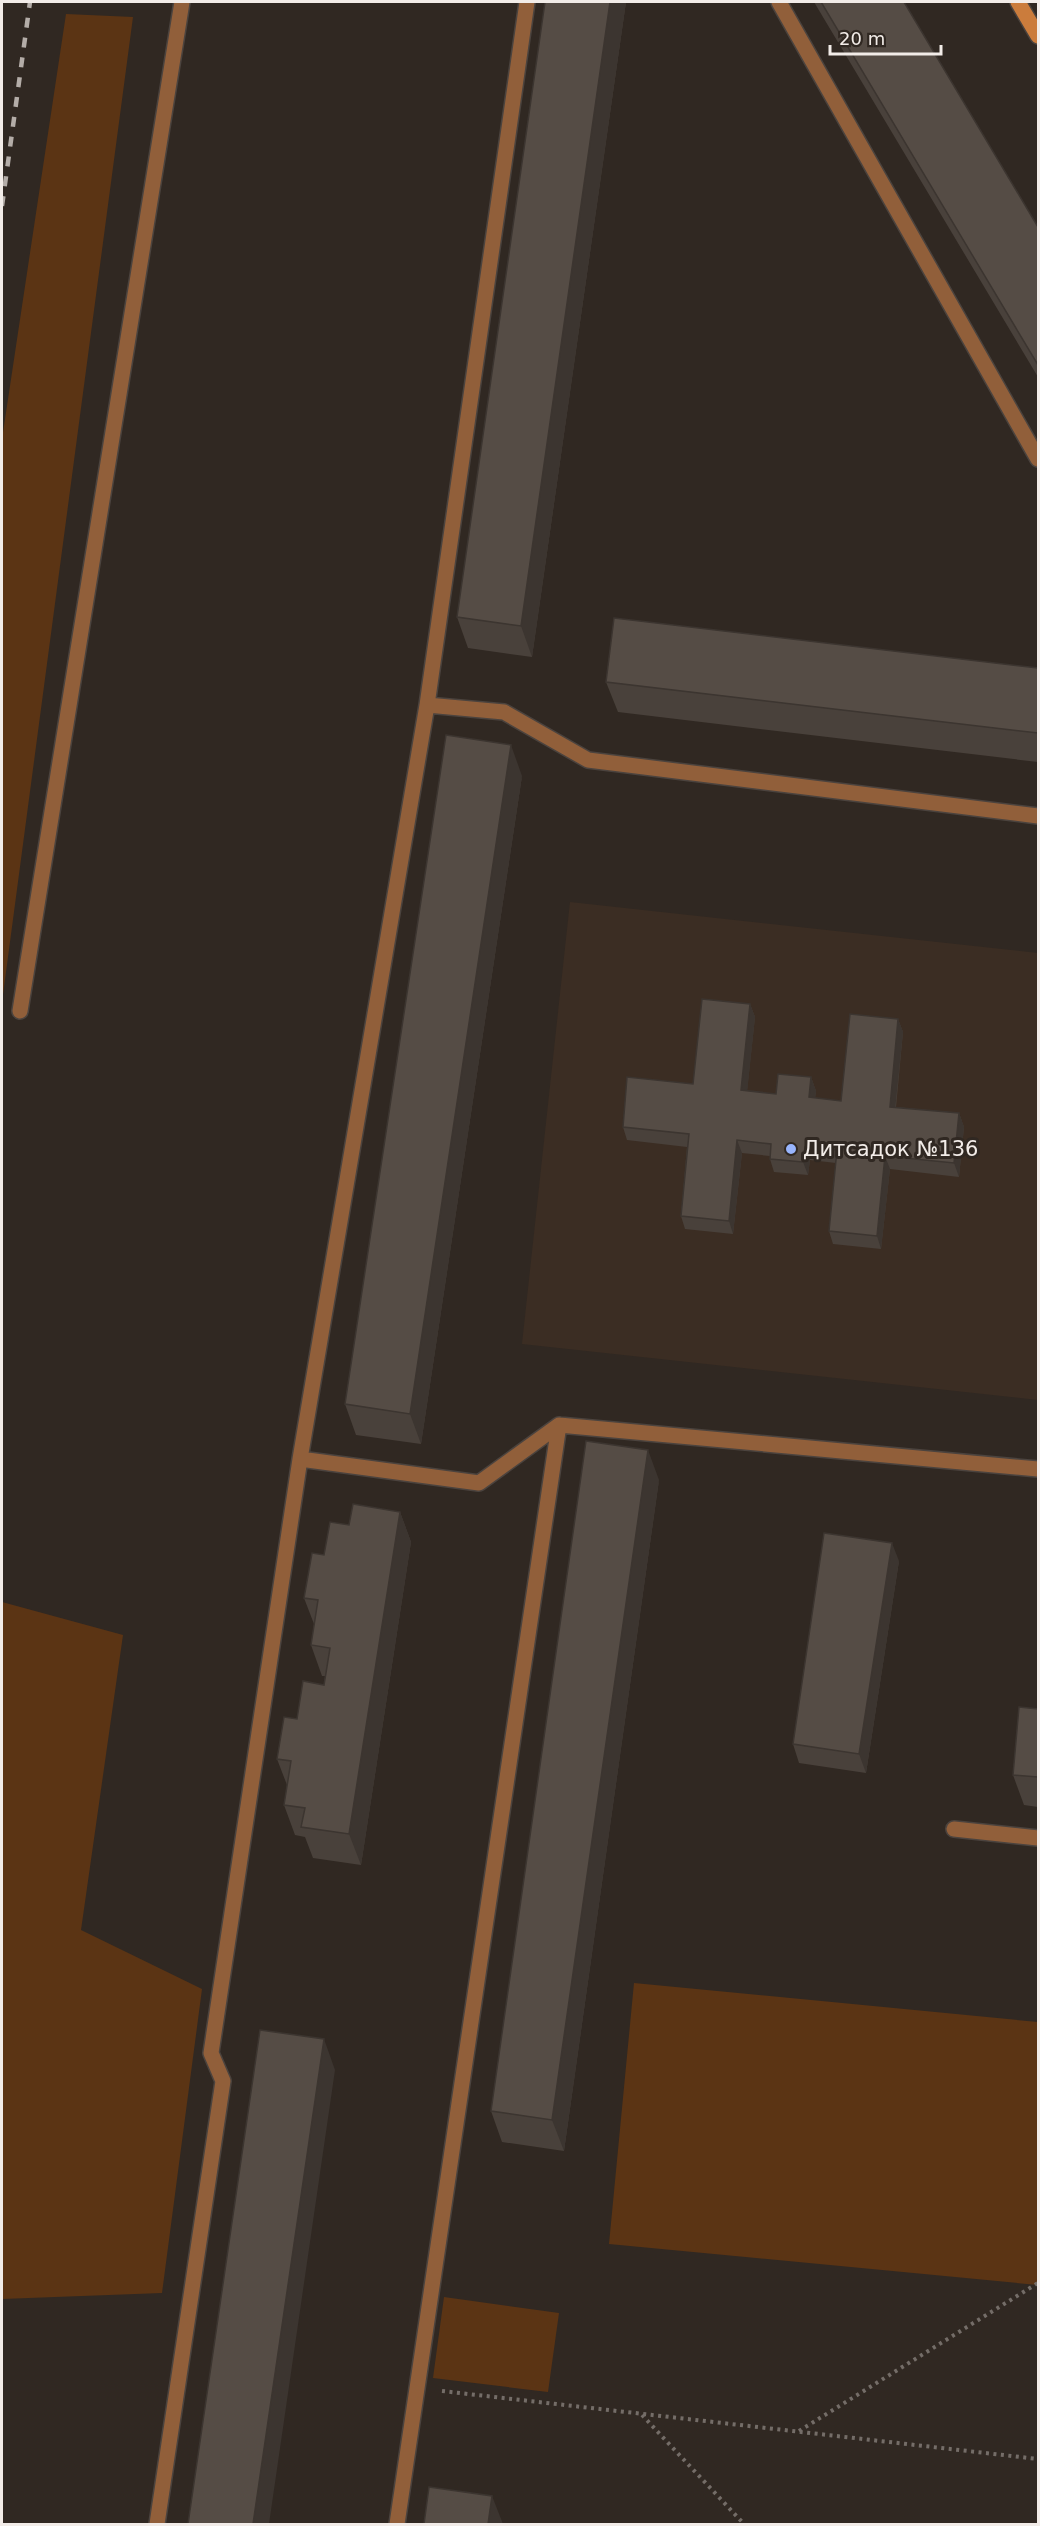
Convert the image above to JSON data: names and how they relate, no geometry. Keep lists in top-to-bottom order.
{
  "places": ["Дитсадок №136"],
  "scale_bar": "20 m"
}
